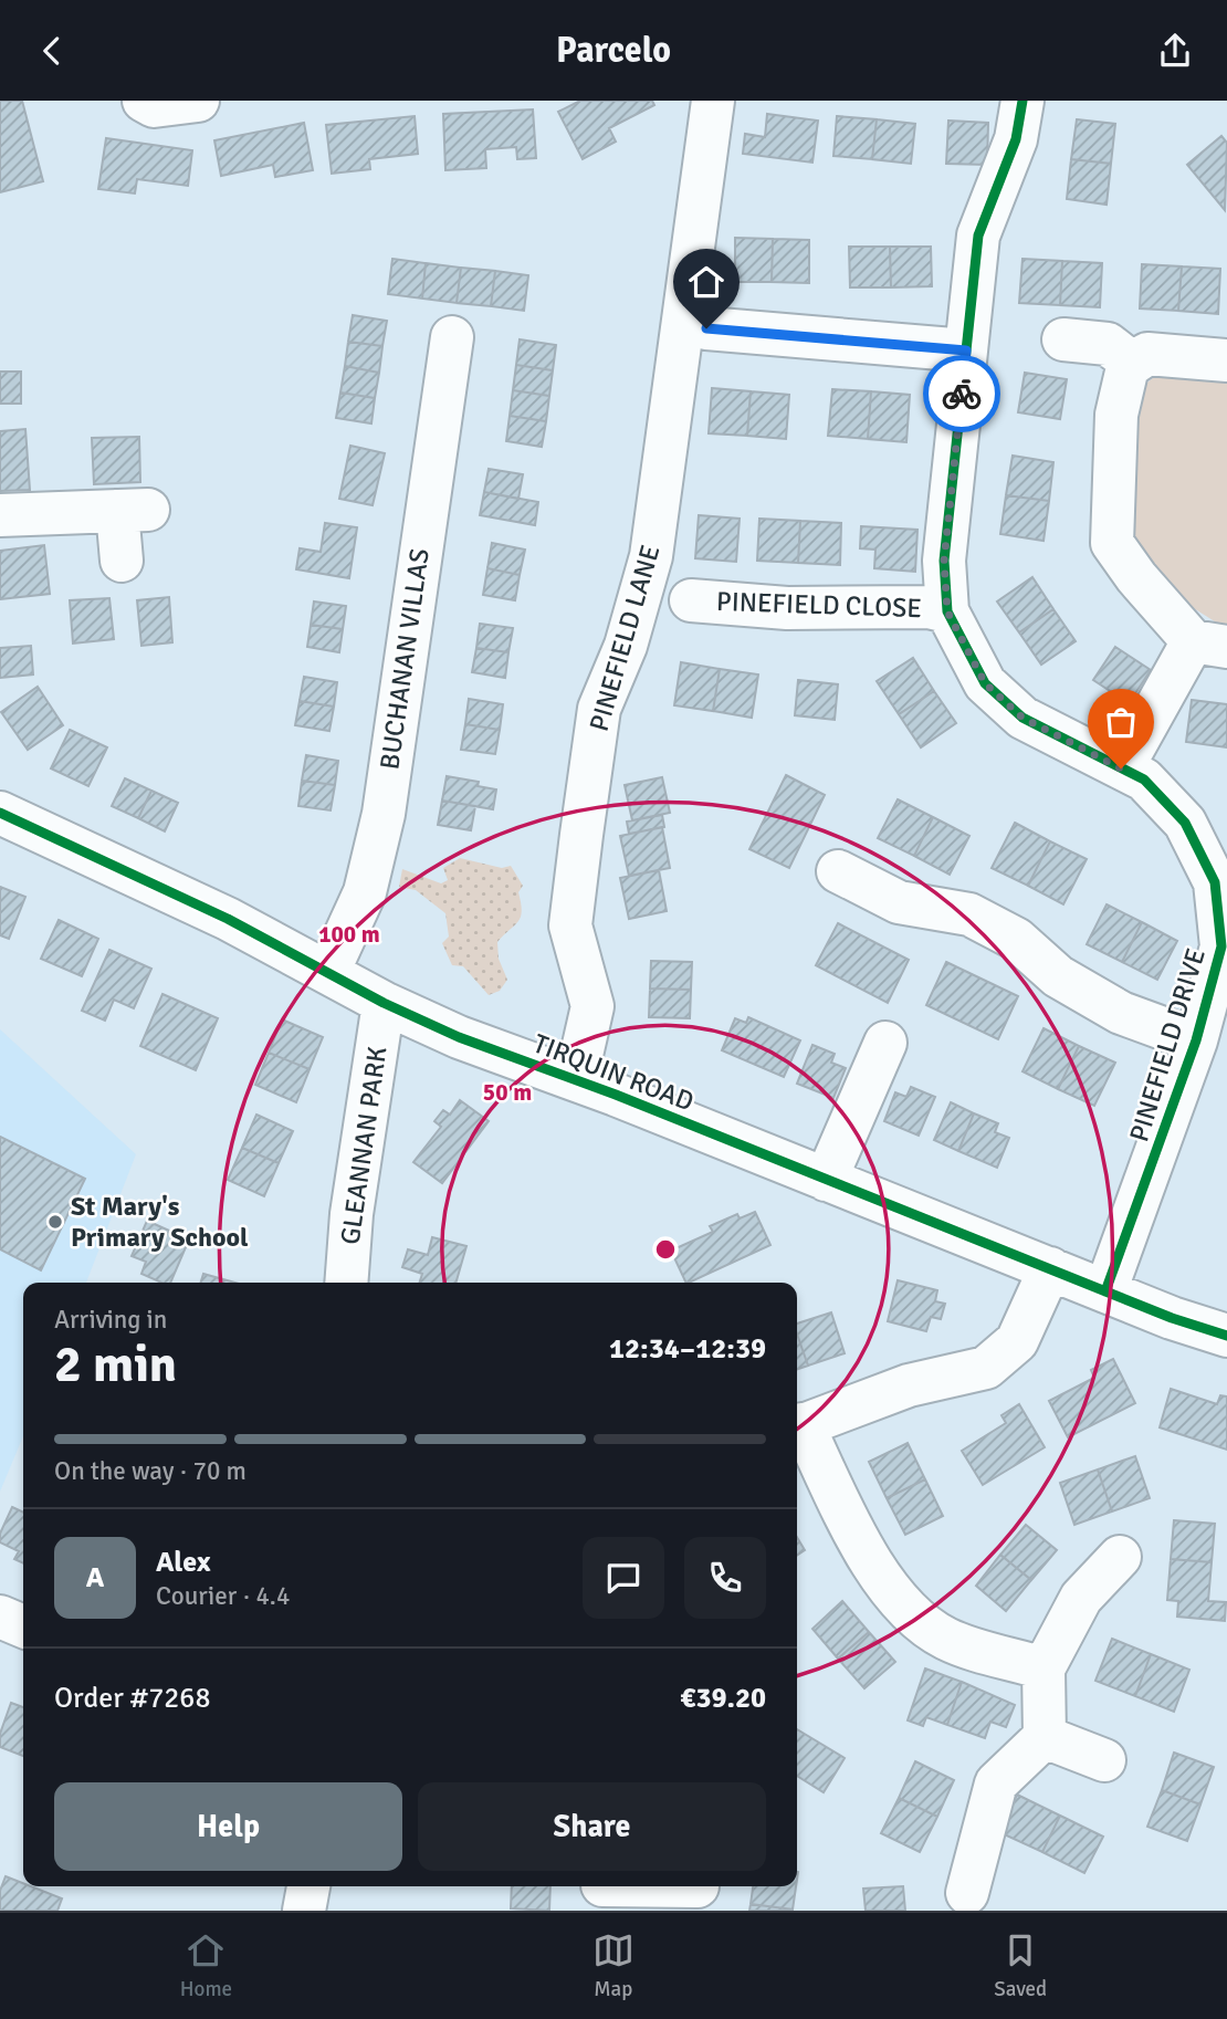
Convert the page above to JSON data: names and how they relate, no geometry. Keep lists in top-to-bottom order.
{
  "streets": {
    "street": [
      "PINEFIELD CLOSE",
      "PINEFIELD LANE",
      "BUCHANAN VILLAS",
      "PINEFIELD DRIVE",
      "TIRQUIN ROAD",
      "GLEANNAN PARK"
    ]
  },
  "crossings": [
    ["PINEFIELD CLOSE", "PINEFIELD DRIVE"],
    ["PINEFIELD LANE", "TIRQUIN ROAD"],
    ["BUCHANAN VILLAS", "TIRQUIN ROAD"],
    ["PINEFIELD DRIVE", "TIRQUIN ROAD"],
    ["TIRQUIN ROAD", "GLEANNAN PARK"]
  ],
  "places": ["St Mary's Primary School"],
  "page": {
    "header": "Parcelo",
    "heading": ["2 min", "Arriving in", "12:34–12:39"],
    "panel": [
      "Alex",
      "Courier · 4.4",
      "Order #7268",
      "€39.20"
    ],
    "bar": "On the way · 70 m",
    "round": "A",
    "buttons": ["Help", "Share"],
    "tabs": ["Home", "Map", "Saved"]
  },
  "rings": ["100 m", "50 m"]
}
